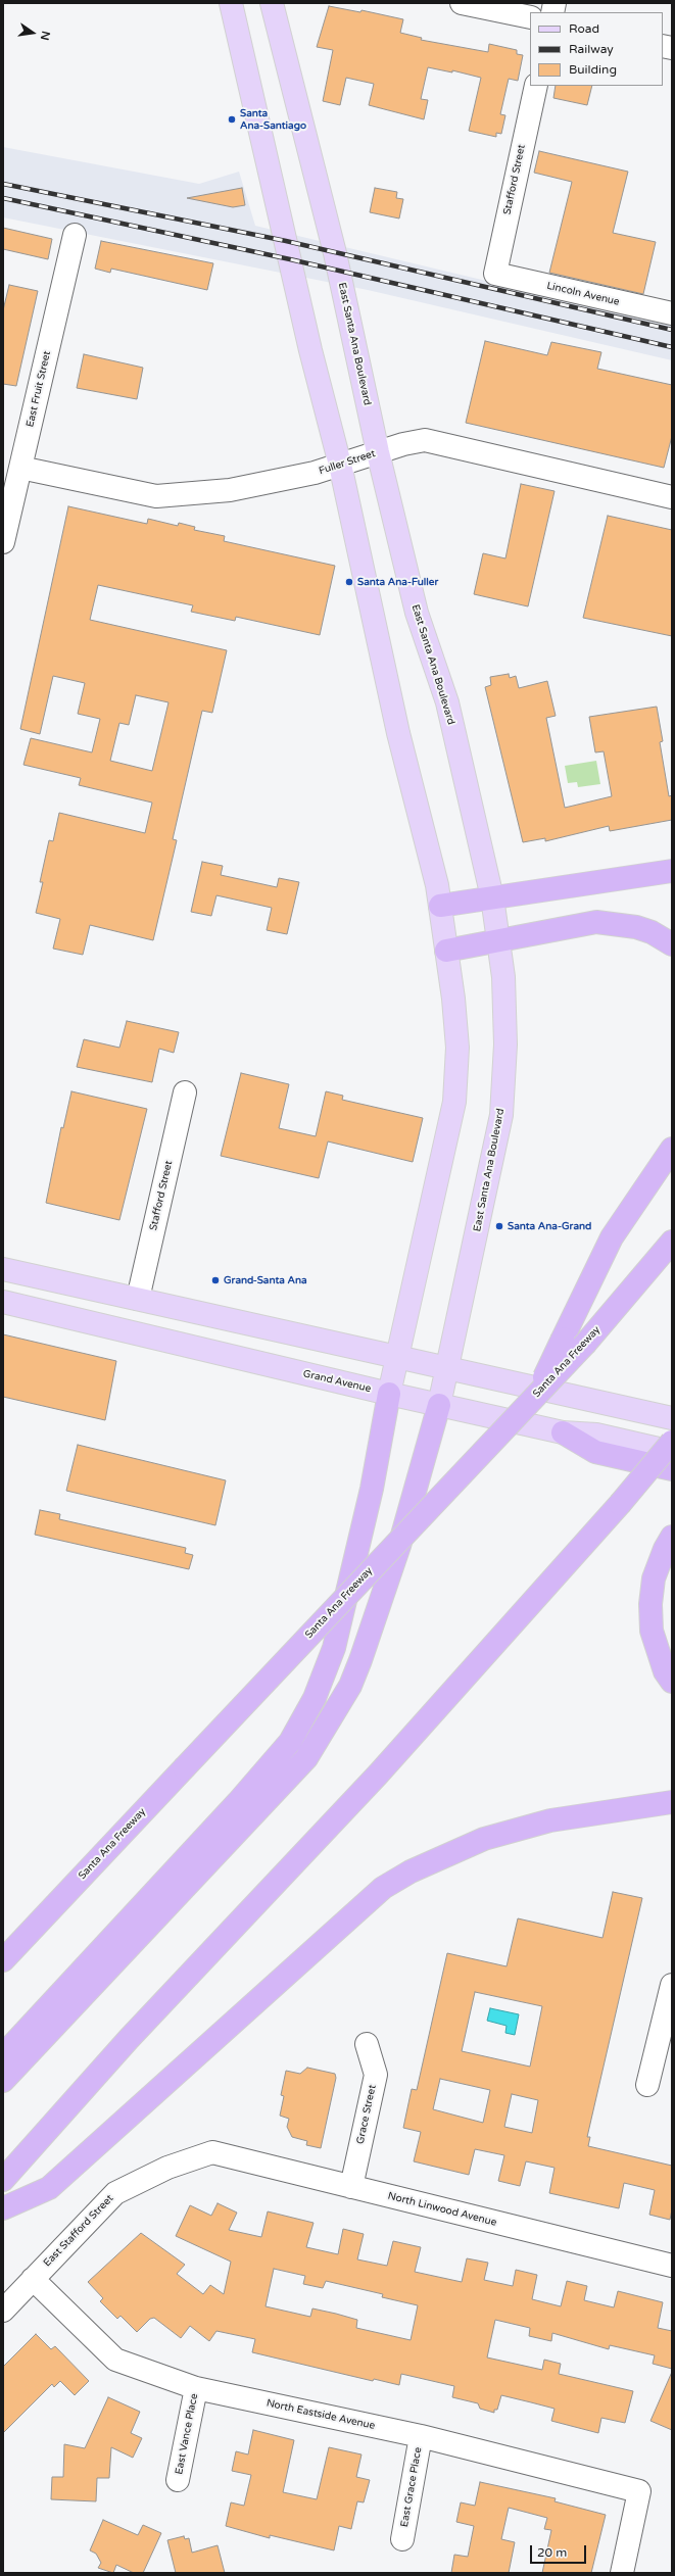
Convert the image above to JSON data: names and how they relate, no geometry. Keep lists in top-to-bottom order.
{
  "streets": {
    "highway": ["Santa Ana Freeway"],
    "main road": ["East Santa Ana Boulevard", "Grand Avenue"],
    "street": [
      "Stafford Street",
      "Lincoln Avenue",
      "East Fruit Street",
      "Fuller Street",
      "Grace Street",
      "North Linwood Avenue",
      "East Stafford Street",
      "North Eastside Avenue",
      "East Vance Place",
      "East Grace Place"
    ]
  },
  "crossings": [
    ["Stafford Street", "Lincoln Avenue"],
    ["East Santa Ana Boulevard", "Fuller Street"],
    ["East Santa Ana Boulevard", "Grand Avenue"],
    ["East Fruit Street", "Fuller Street"],
    ["Grace Street", "North Linwood Avenue"],
    ["North Linwood Avenue", "East Stafford Street"],
    ["East Stafford Street", "North Eastside Avenue"],
    ["North Eastside Avenue", "East Vance Place"],
    ["North Eastside Avenue", "East Grace Place"]
  ],
  "places": [
    "Santa Ana-Santiago",
    "Santa Ana-Fuller",
    "Santa Ana-Grand",
    "Grand-Santa Ana"
  ],
  "legend": ["Road", "Railway", "Building"],
  "scale_bar": "20 m",
  "north": "right"
}
